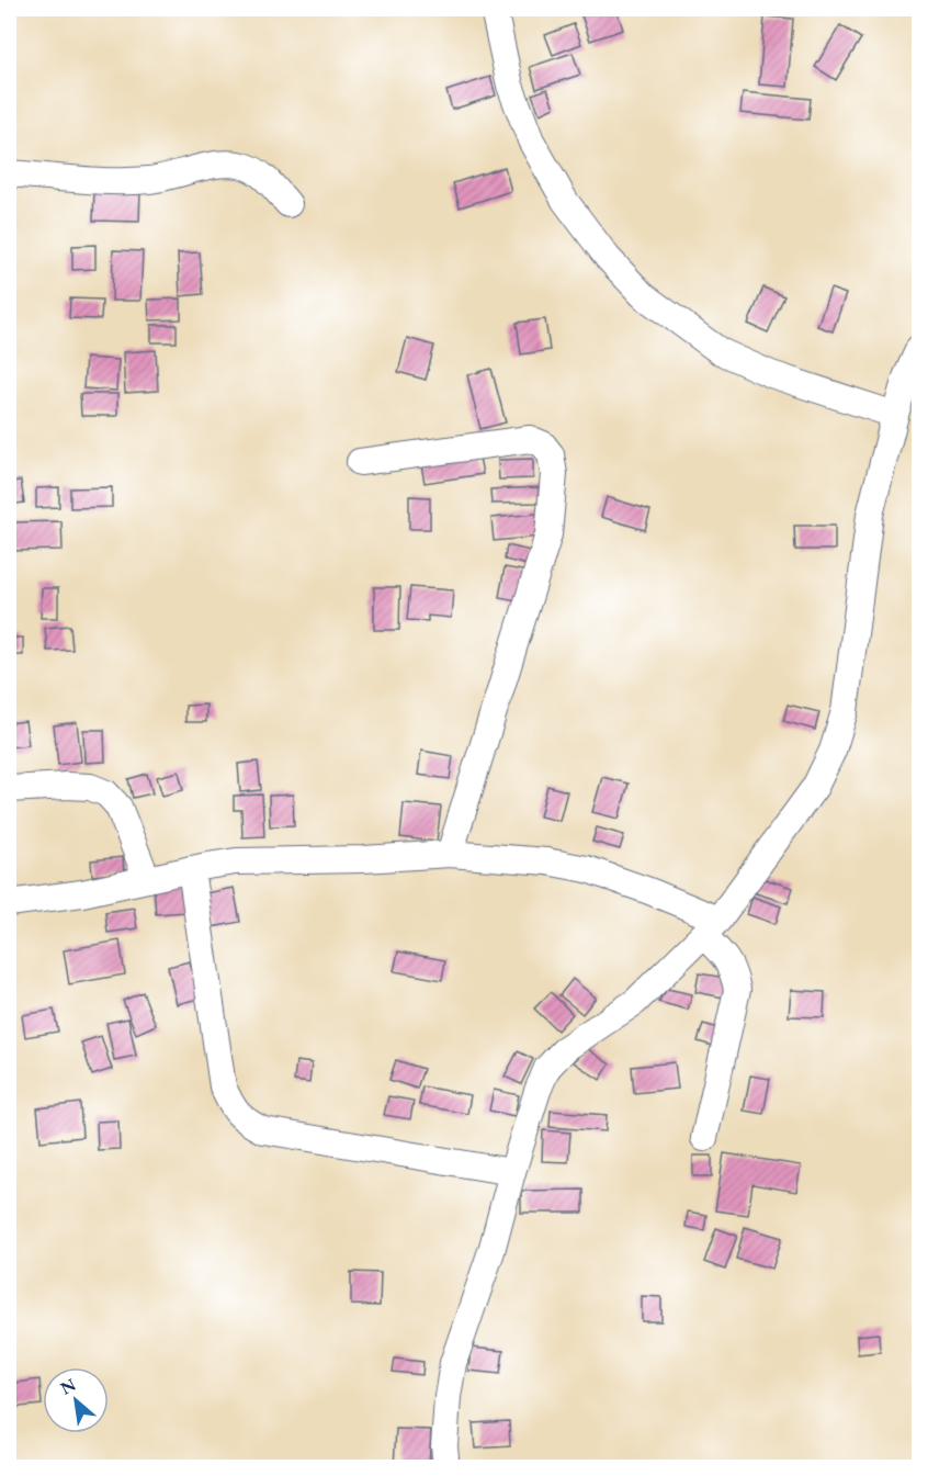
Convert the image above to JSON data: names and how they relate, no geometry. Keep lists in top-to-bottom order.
{
  "north": "top left"
}
